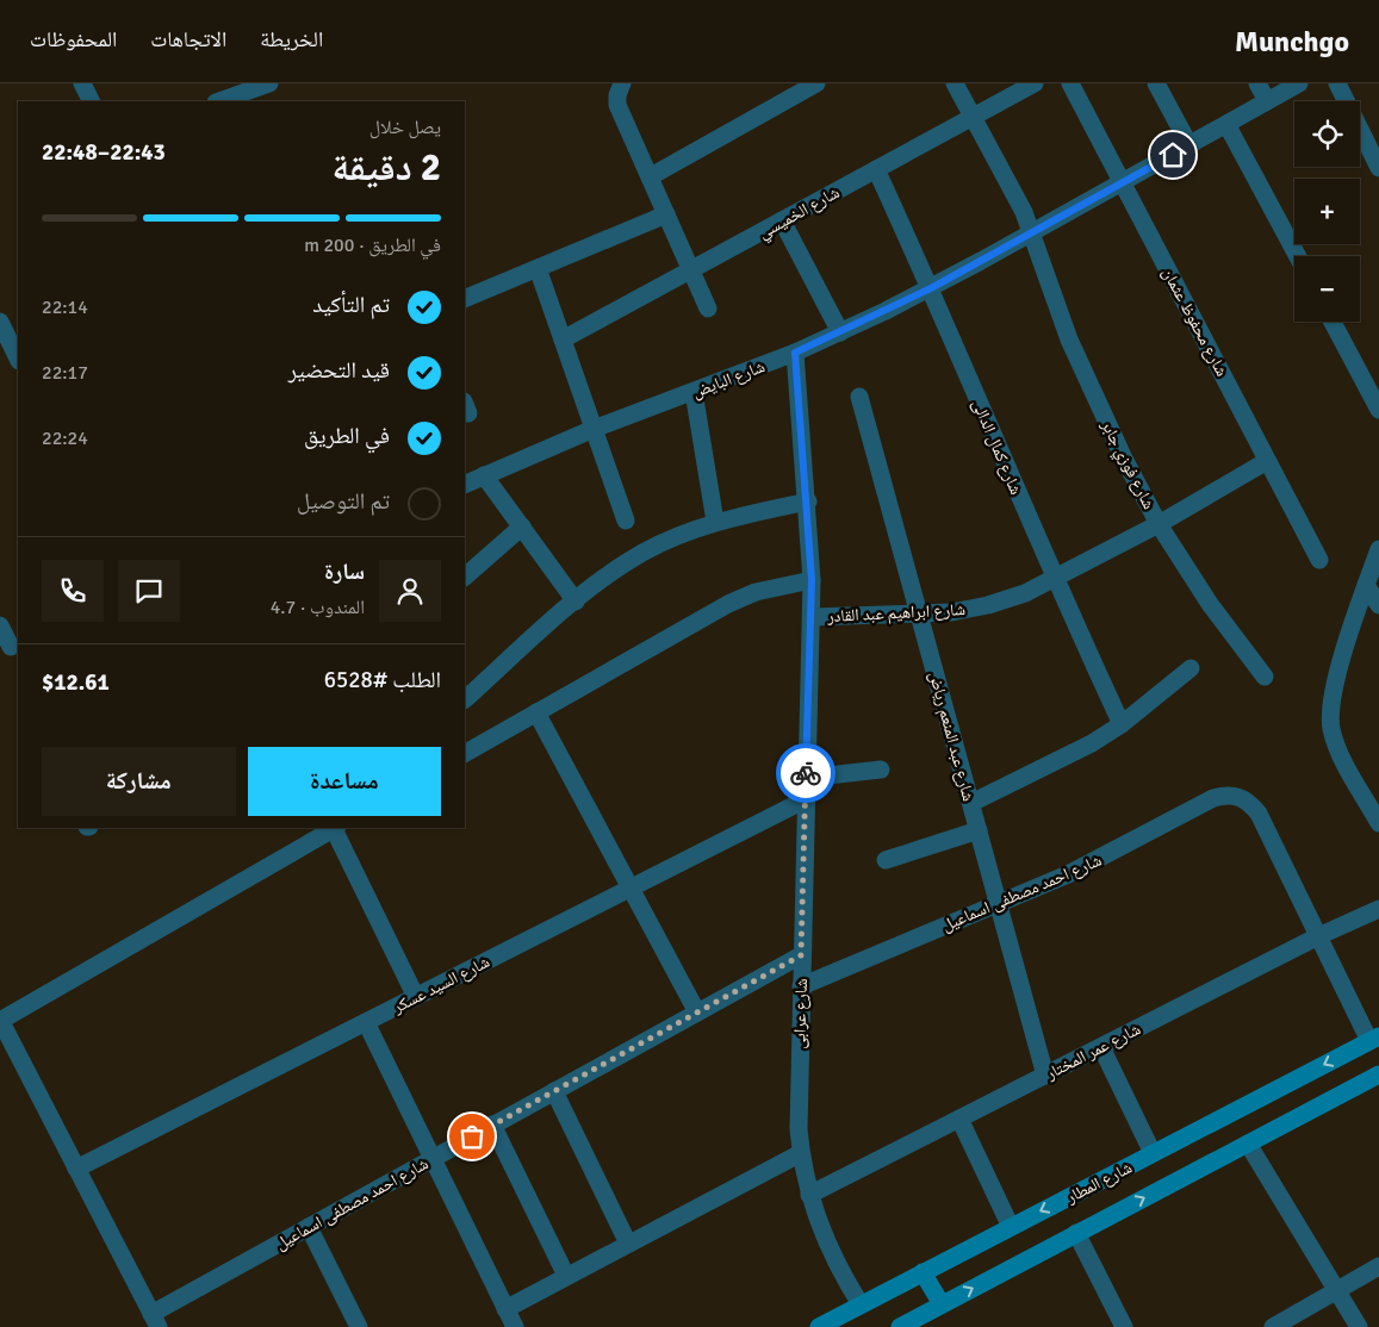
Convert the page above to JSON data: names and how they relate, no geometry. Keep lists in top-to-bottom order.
{
  "streets": {
    "street": [
      "شارع الخميسي",
      "شارع محفوظ عثمان",
      "شارع البايض",
      "شارع كمال الدالى",
      "شارع فوزي جابر",
      "شارع ابراهيم عبد القادر",
      "شارع عبد المنعم رياض",
      "شارع احمد مصطفى اسماعيل",
      "شارع السيد عسكر",
      "شارع عرابى",
      "شارع عمر المختار",
      "شارع المطار"
    ]
  },
  "crossings": [
    ["شارع الخميسي", "شارع كمال الدالى"],
    ["شارع الخميسي", "شارع فوزي جابر"],
    ["شارع محفوظ عثمان", "شارع البايض"],
    ["شارع محفوظ عثمان", "شارع ابراهيم عبد القادر"],
    ["شارع البايض", "شارع كمال الدالى"],
    ["شارع البايض", "شارع فوزي جابر"],
    ["شارع البايض", "شارع عرابى"],
    ["شارع كمال الدالى", "شارع ابراهيم عبد القادر"],
    ["شارع فوزي جابر", "شارع ابراهيم عبد القادر"],
    ["شارع ابراهيم عبد القادر", "شارع عبد المنعم رياض"],
    ["شارع ابراهيم عبد القادر", "شارع عرابى"],
    ["شارع عبد المنعم رياض", "شارع احمد مصطفى اسماعيل"],
    ["شارع عبد المنعم رياض", "شارع عمر المختار"],
    ["شارع احمد مصطفى اسماعيل", "شارع عرابى"],
    ["شارع احمد مصطفى اسماعيل", "شارع عمر المختار"],
    ["شارع السيد عسكر", "شارع عرابى"],
    ["شارع عرابى", "شارع عمر المختار"],
    ["شارع عرابى", "شارع المطار"]
  ],
  "page": {
    "header": "Munchgo",
    "nav": ["الخريطة", "الاتجاهات", "المحفوظات"],
    "map_buttons": ["+", "−"],
    "heading": ["2 دقيقة", "يصل خلال", "22:43–22:48"],
    "panel": [
      "سارة",
      "المندوب · 4.7",
      "الطلب #6528",
      "$12.61"
    ],
    "bar": "في الطريق · 200 m",
    "list": [
      ["تم التأكيد", "22:14"],
      ["قيد التحضير", "22:17"],
      ["في الطريق", "22:24"],
      "تم التوصيل"
    ],
    "buttons": ["مساعدة", "مشاركة"]
  }
}
